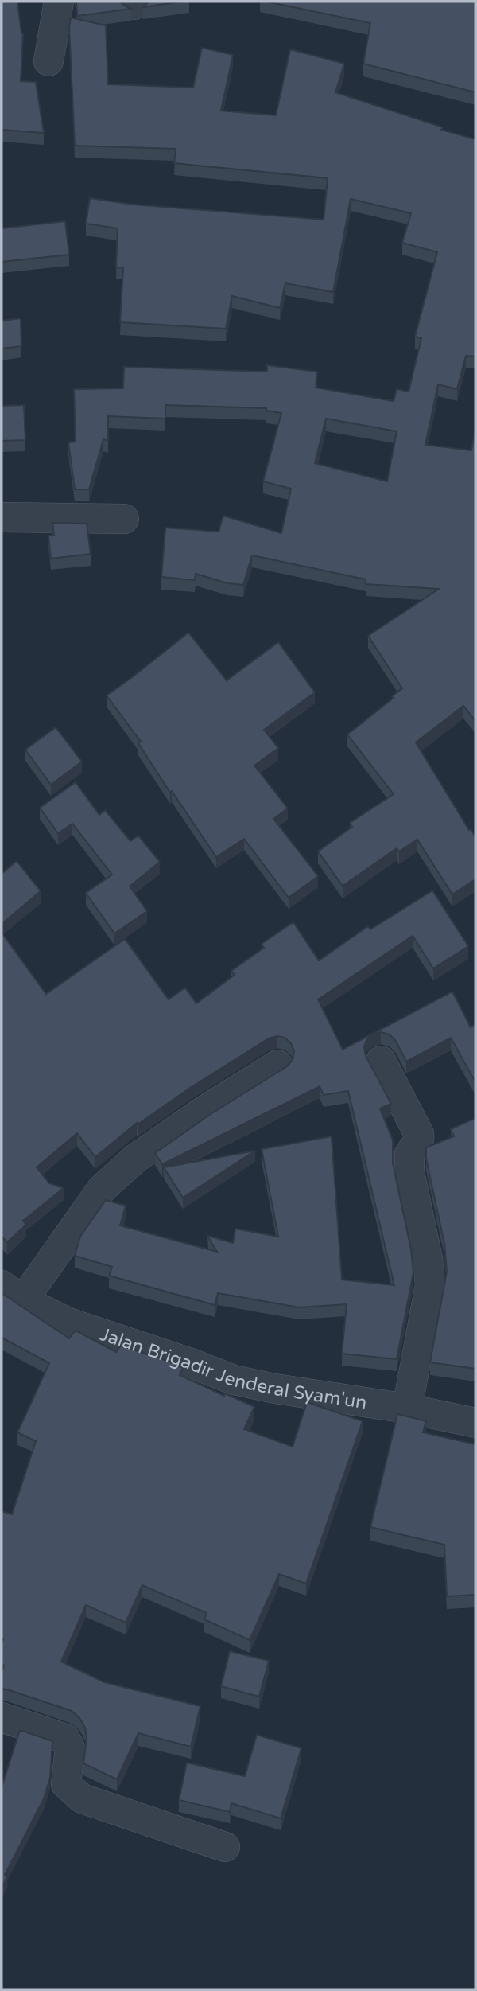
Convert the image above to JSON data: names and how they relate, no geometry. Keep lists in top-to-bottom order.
{
  "streets": {
    "street": ["Jalan Brigadir Jenderal Syam'un"]
  }
}
